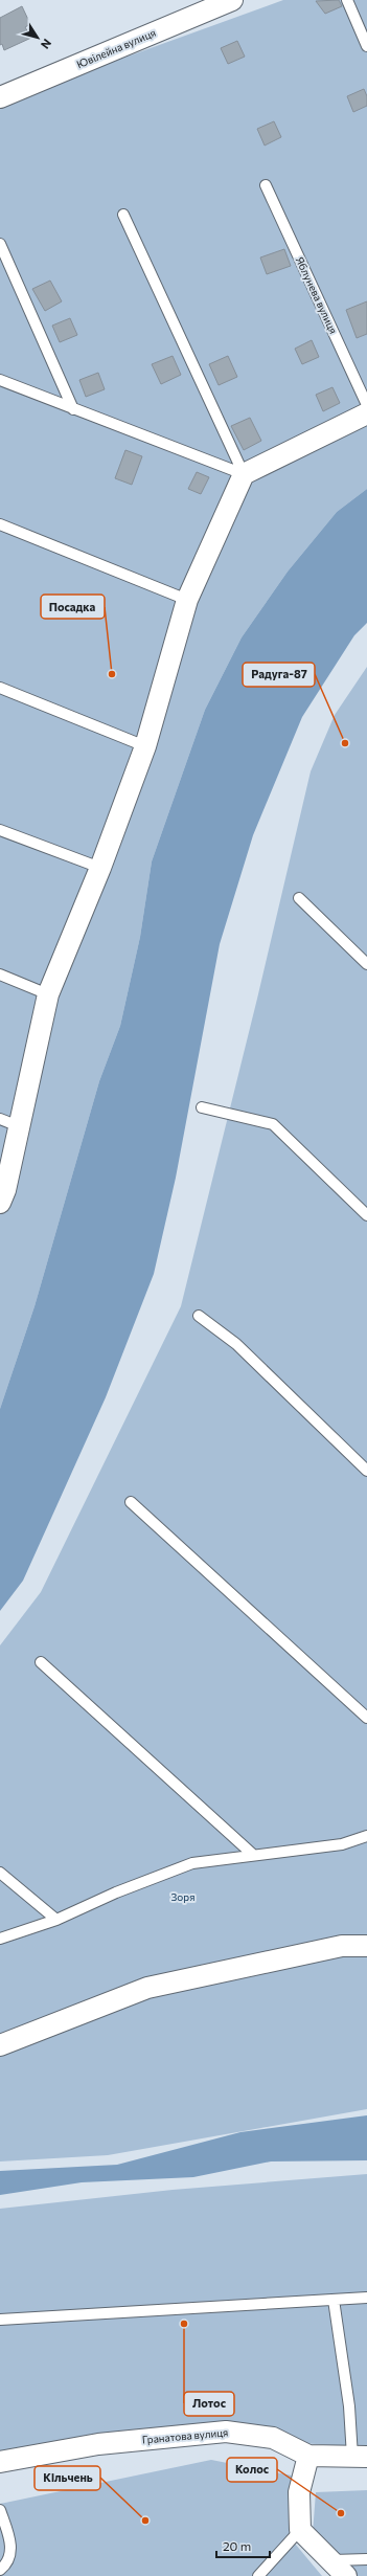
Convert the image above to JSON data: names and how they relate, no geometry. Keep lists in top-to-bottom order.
{
  "streets": {
    "street": ["Ювілейна вулиця", "Гранатова вулиця"],
    "lane": ["Яблунева вулиця"]
  },
  "parks": ["Зоря"],
  "places": [
    "Посадка",
    "Радуга-87",
    "Лотос",
    "Колос",
    "Кільчень"
  ],
  "scale_bar": "20 m",
  "north": "bottom right"
}
